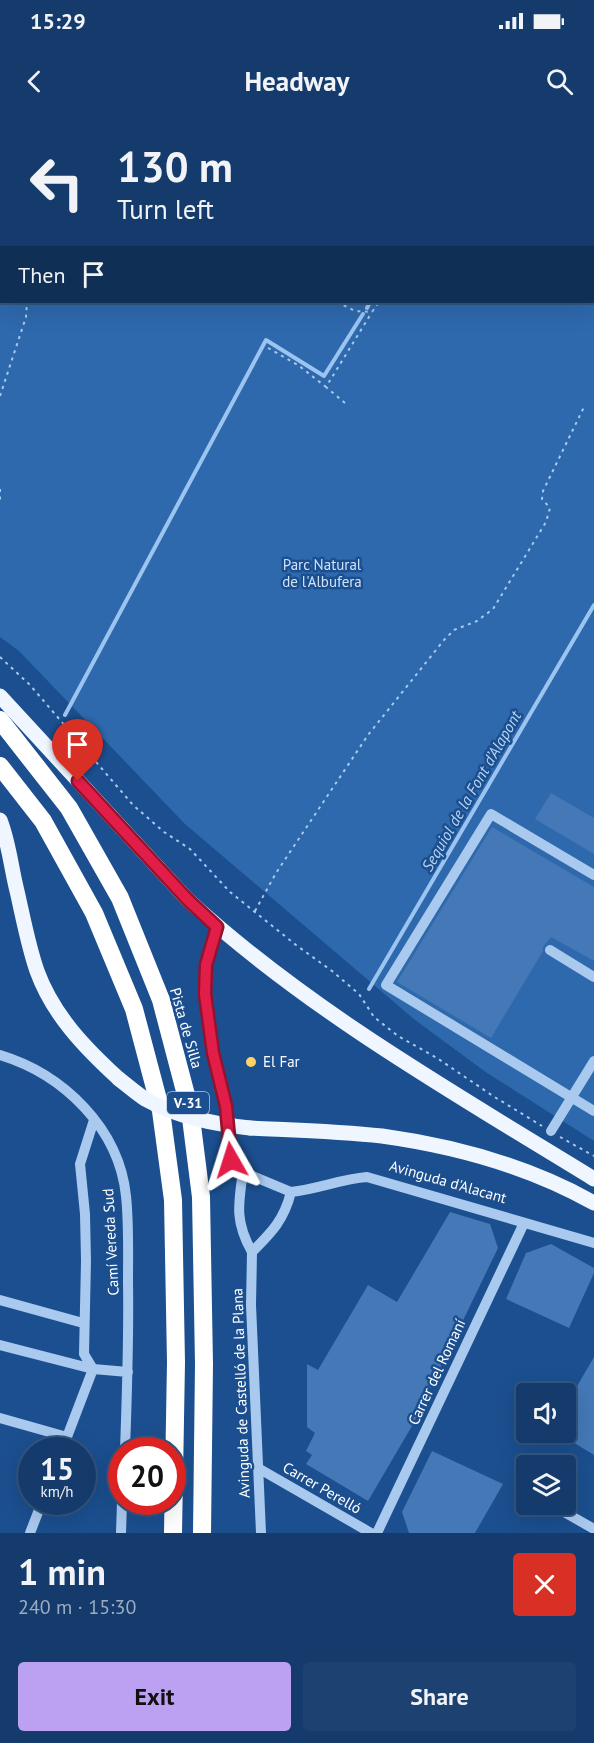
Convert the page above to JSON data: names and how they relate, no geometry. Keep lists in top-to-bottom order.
{
  "streets": {
    "highway": ["Pista de Silla", "V-31"],
    "street": [
      "Avinguda d'Alacant",
      "Camí Vereda Sud",
      "Carrer del Romaní",
      "Avinguda de Castelló de la Plana",
      "Carrer Perelló"
    ]
  },
  "crossings": [
    ["Avinguda d'Alacant", "Carrer del Romaní"],
    ["Avinguda de Castelló de la Plana", "Carrer Perelló"]
  ],
  "water": ["Sequiol de la Font d’Alapont"],
  "parks": ["Parc Natural de l'Albufera"],
  "places": ["El Far"],
  "page": {
    "status": "15:29",
    "header": "Headway",
    "turn": ["130 m", "Turn left"],
    "then": "Then",
    "speed": "15 km/h",
    "limit": "20",
    "heading": ["1 min", "240 m · 15:30"],
    "buttons": ["Exit", "Share"]
  }
}
